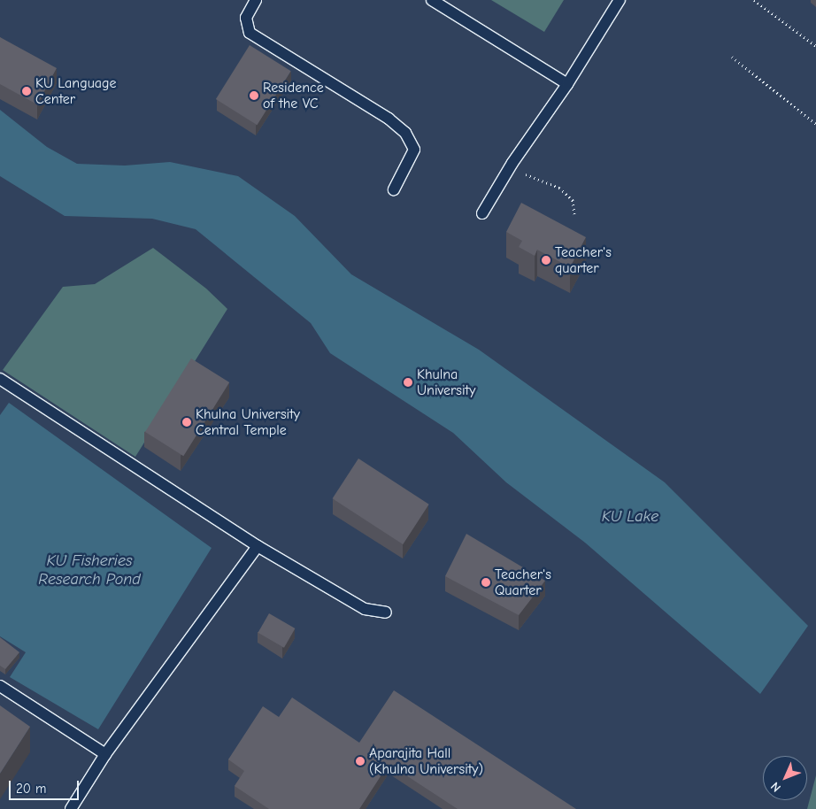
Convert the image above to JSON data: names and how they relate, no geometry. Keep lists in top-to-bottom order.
{
  "water": ["KU Lake", "KU Fisheries Research Pond"],
  "places": [
    "KU Language Center",
    "Residence of the VC",
    "Teacher's quarter",
    "Khulna University",
    "Khulna University Central Temple",
    "Teacher's Quarter",
    "Aparajita Hall (Khulna University)"
  ],
  "scale_bar": "20 m",
  "north": "bottom left"
}
